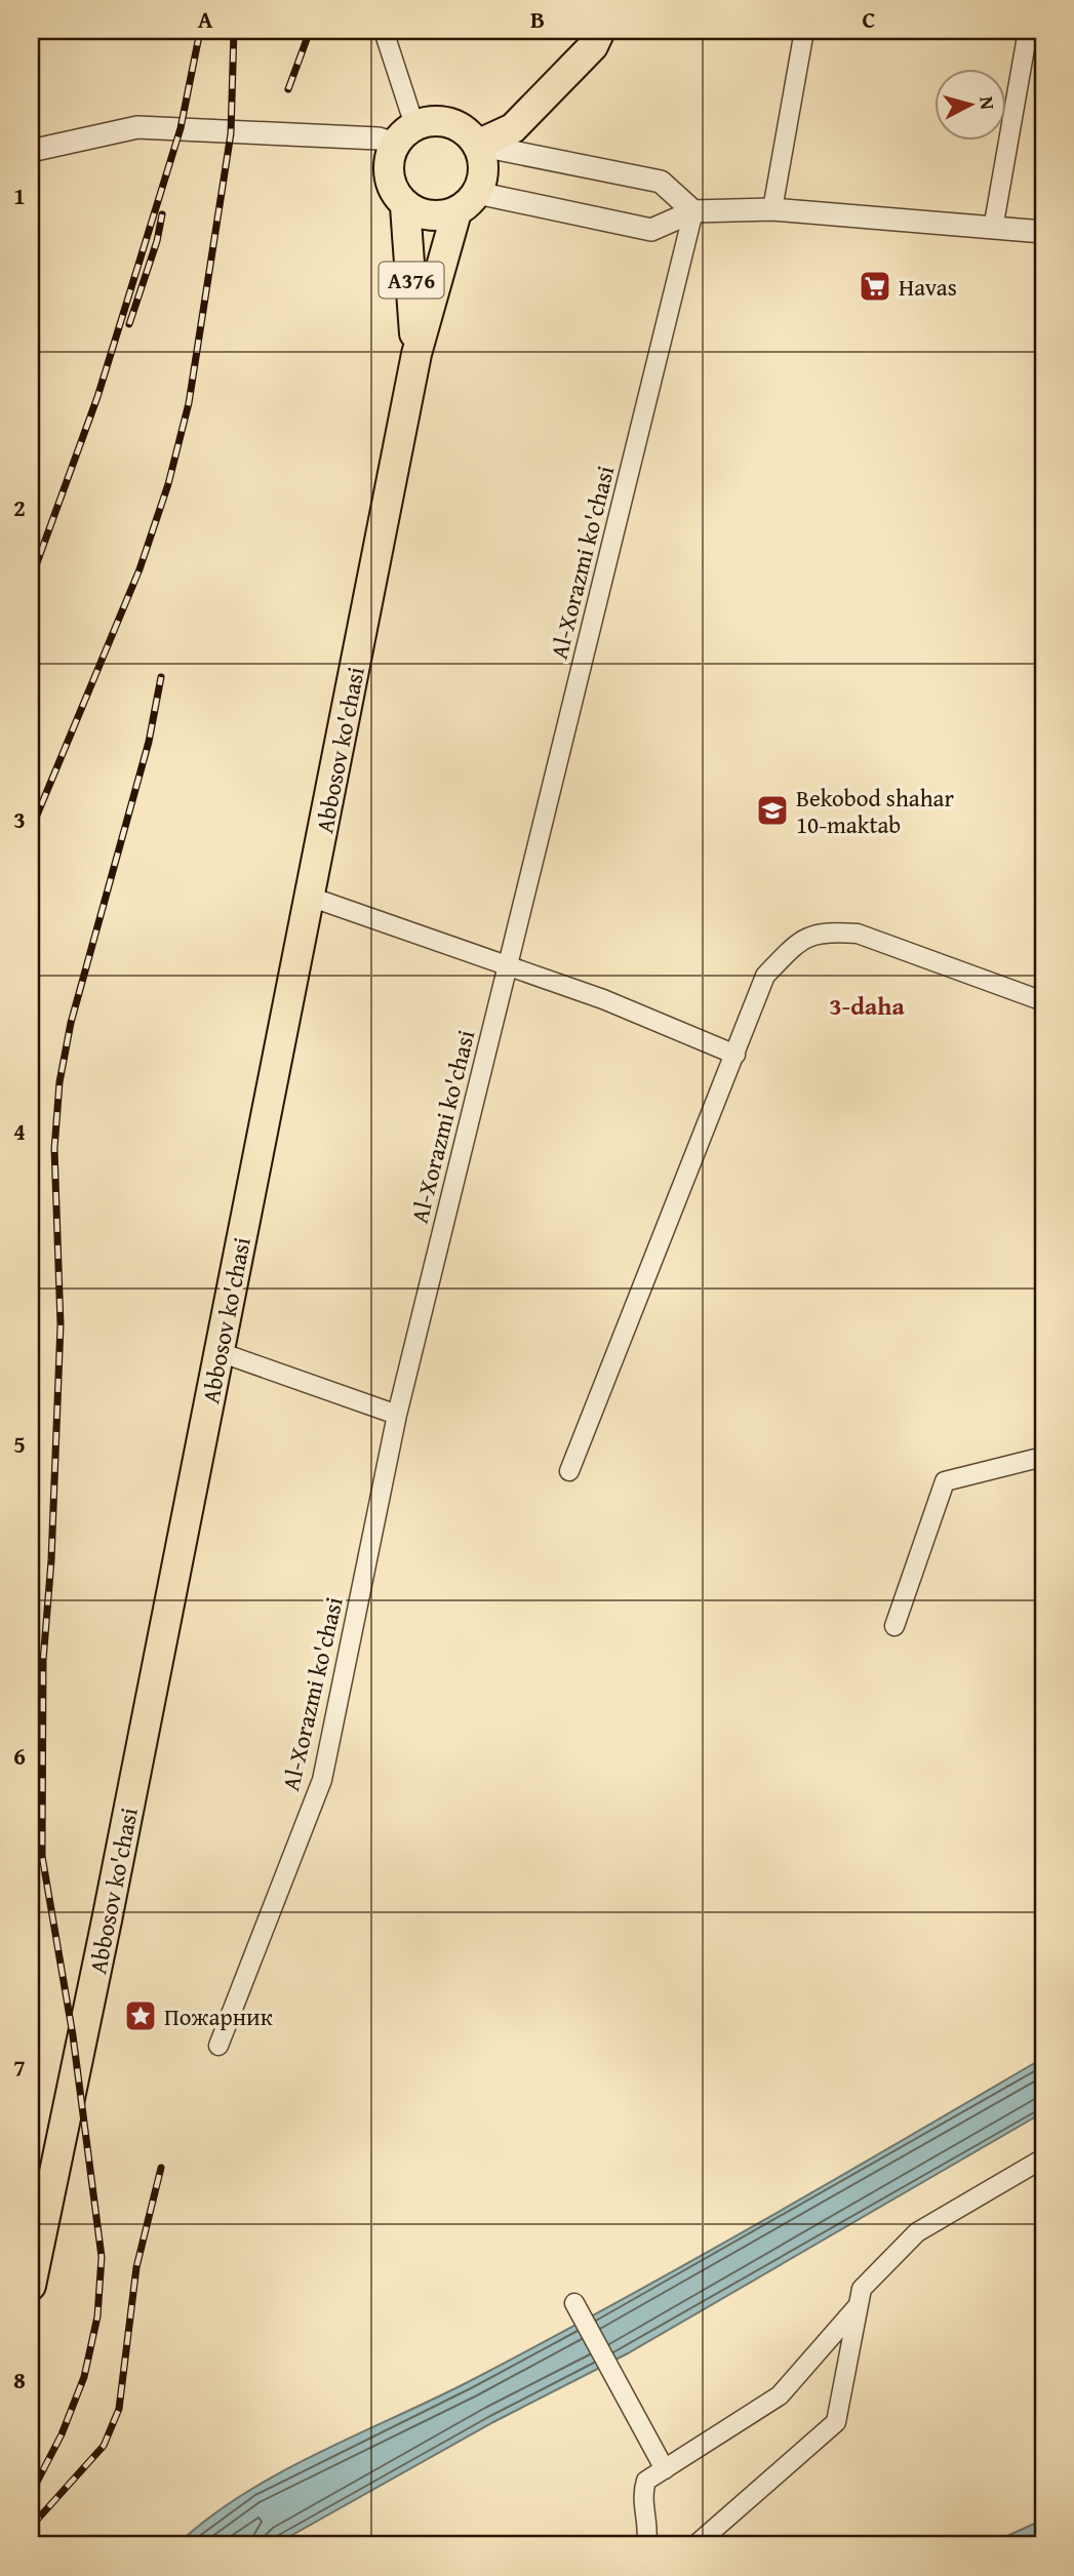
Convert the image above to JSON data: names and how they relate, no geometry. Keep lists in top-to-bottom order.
{
  "streets": {
    "main road": ["A376", "Abbosov ko'chasi"],
    "street": ["Al-Xorazmi ko'chasi"]
  },
  "districts": ["3-daha"],
  "places": {
    "supermarket": ["Havas"],
    "school or university": ["Bekobod shahar 10-maktab"],
    "place": ["Пожарник"]
  },
  "north": "right",
  "grid": {
    "columns": ["A", "B", "C"],
    "rows": [
      "1",
      "2",
      "3",
      "4",
      "5",
      "6",
      "7",
      "8"
    ]
  }
}
